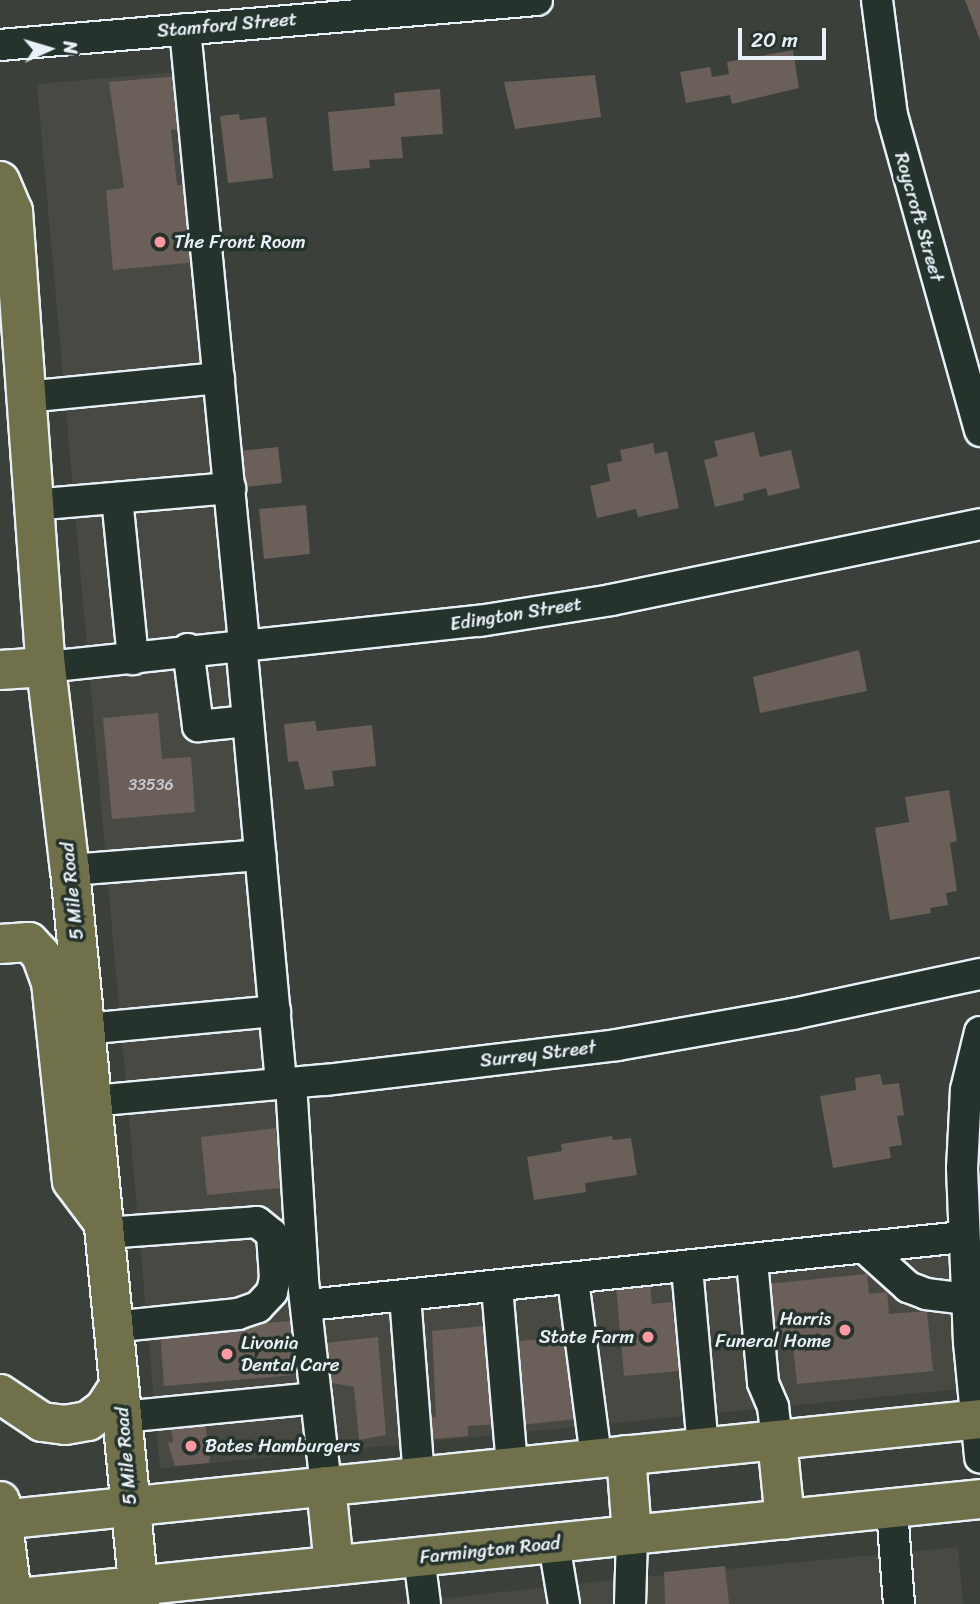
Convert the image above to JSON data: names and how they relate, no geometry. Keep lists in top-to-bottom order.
{
  "streets": {
    "main road": ["5 Mile Road", "Farmington Road"],
    "street": [
      "Stamford Street",
      "Roycroft Street",
      "Edington Street",
      "Surrey Street"
    ]
  },
  "crossings": [
    ["Edington Street", "5 Mile Road"],
    ["5 Mile Road", "Surrey Street"],
    ["5 Mile Road", "Farmington Road"]
  ],
  "places": [
    "The Front Room",
    "Harris Funeral Home",
    "State Farm",
    "Livonia Dental Care",
    "Bates Hamburgers"
  ],
  "house_numbers": ["33536"],
  "scale_bar": "20 m",
  "north": "right"
}
